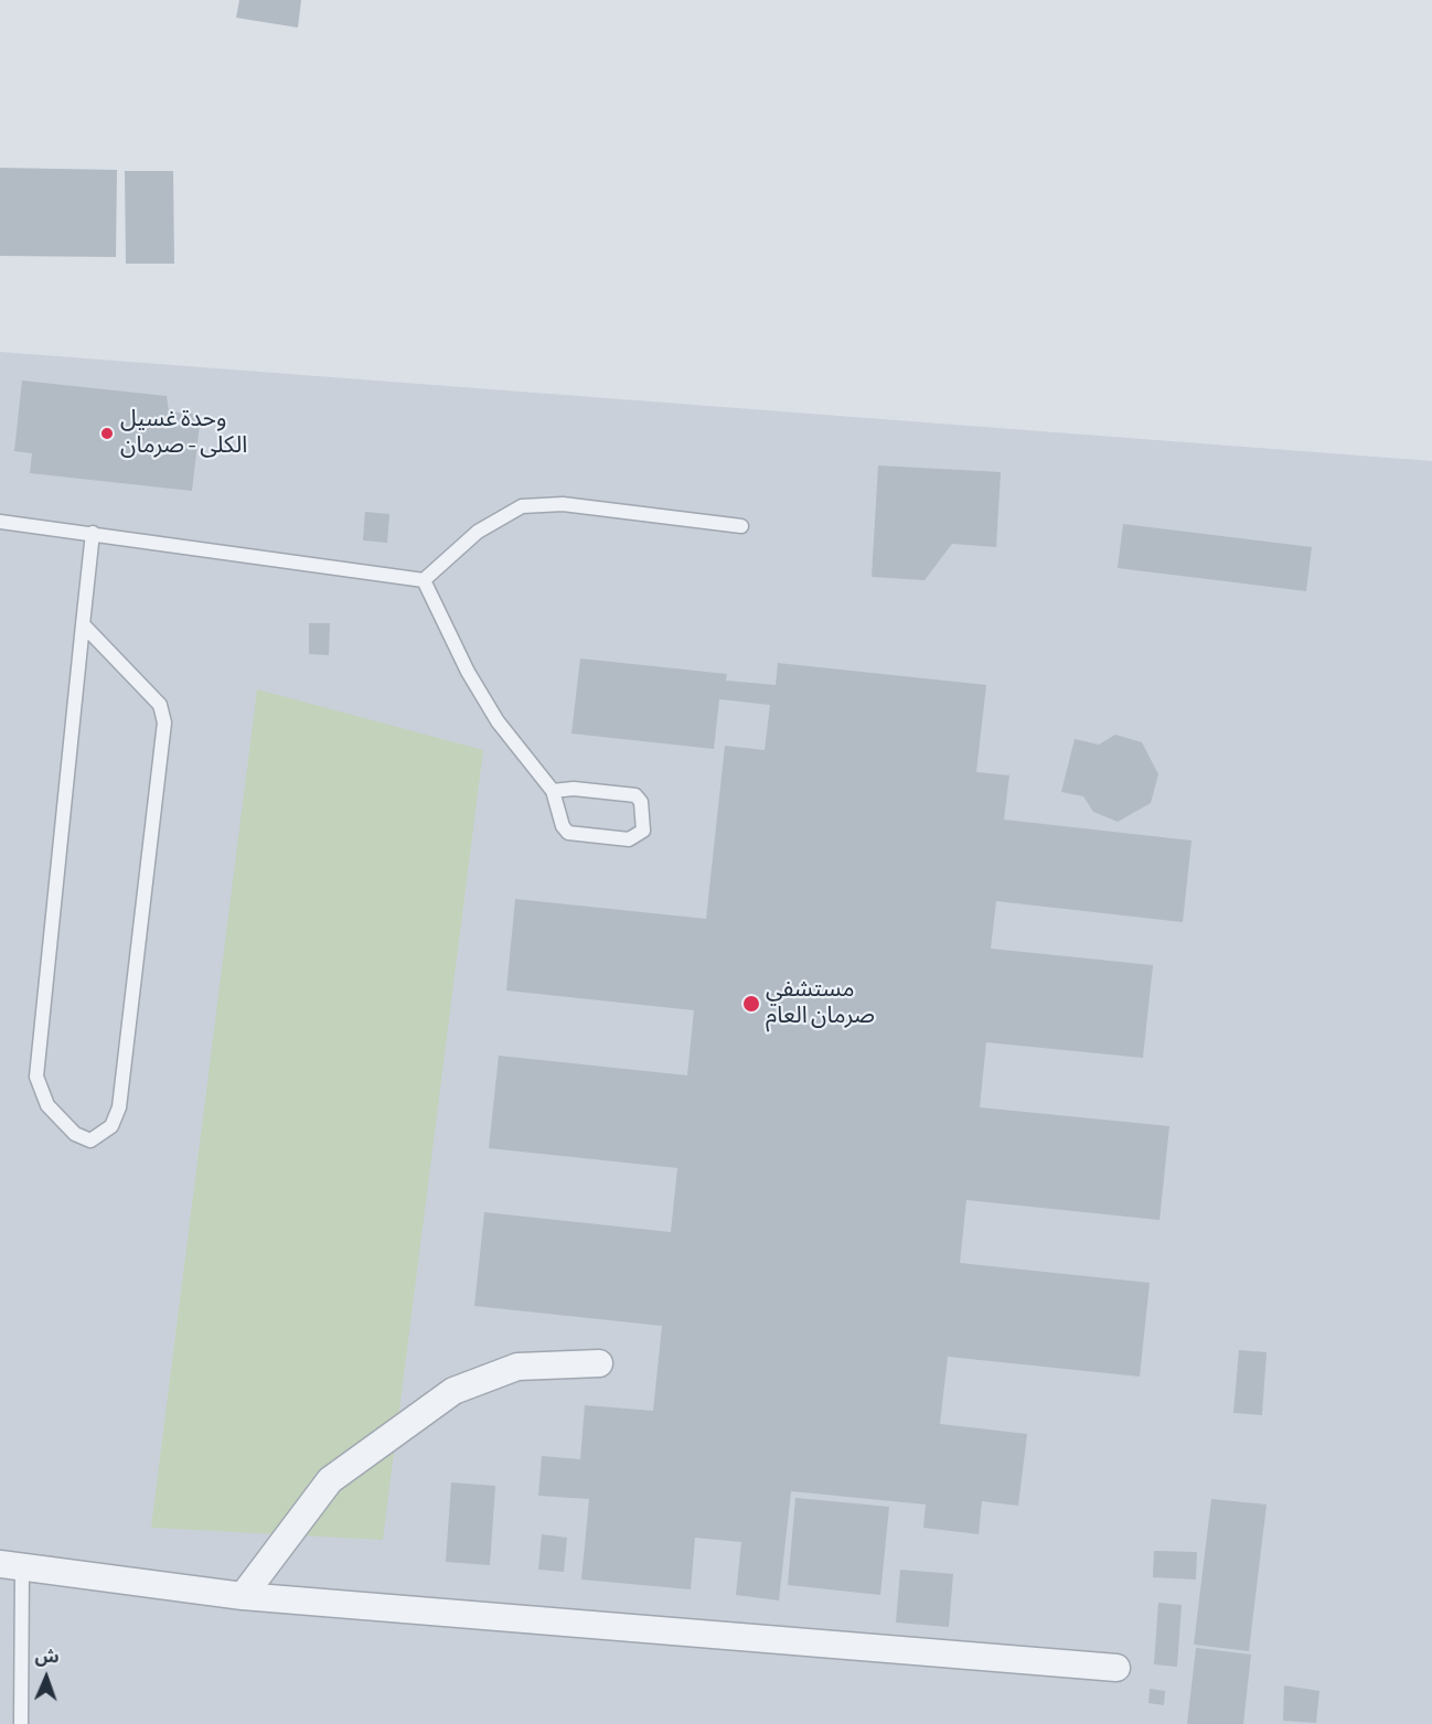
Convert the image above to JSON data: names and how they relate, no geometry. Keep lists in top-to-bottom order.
{
  "places": ["وحدة غسيل الكلى - صرمان", "مستشفي صرمان العام"],
  "north": "top"
}
